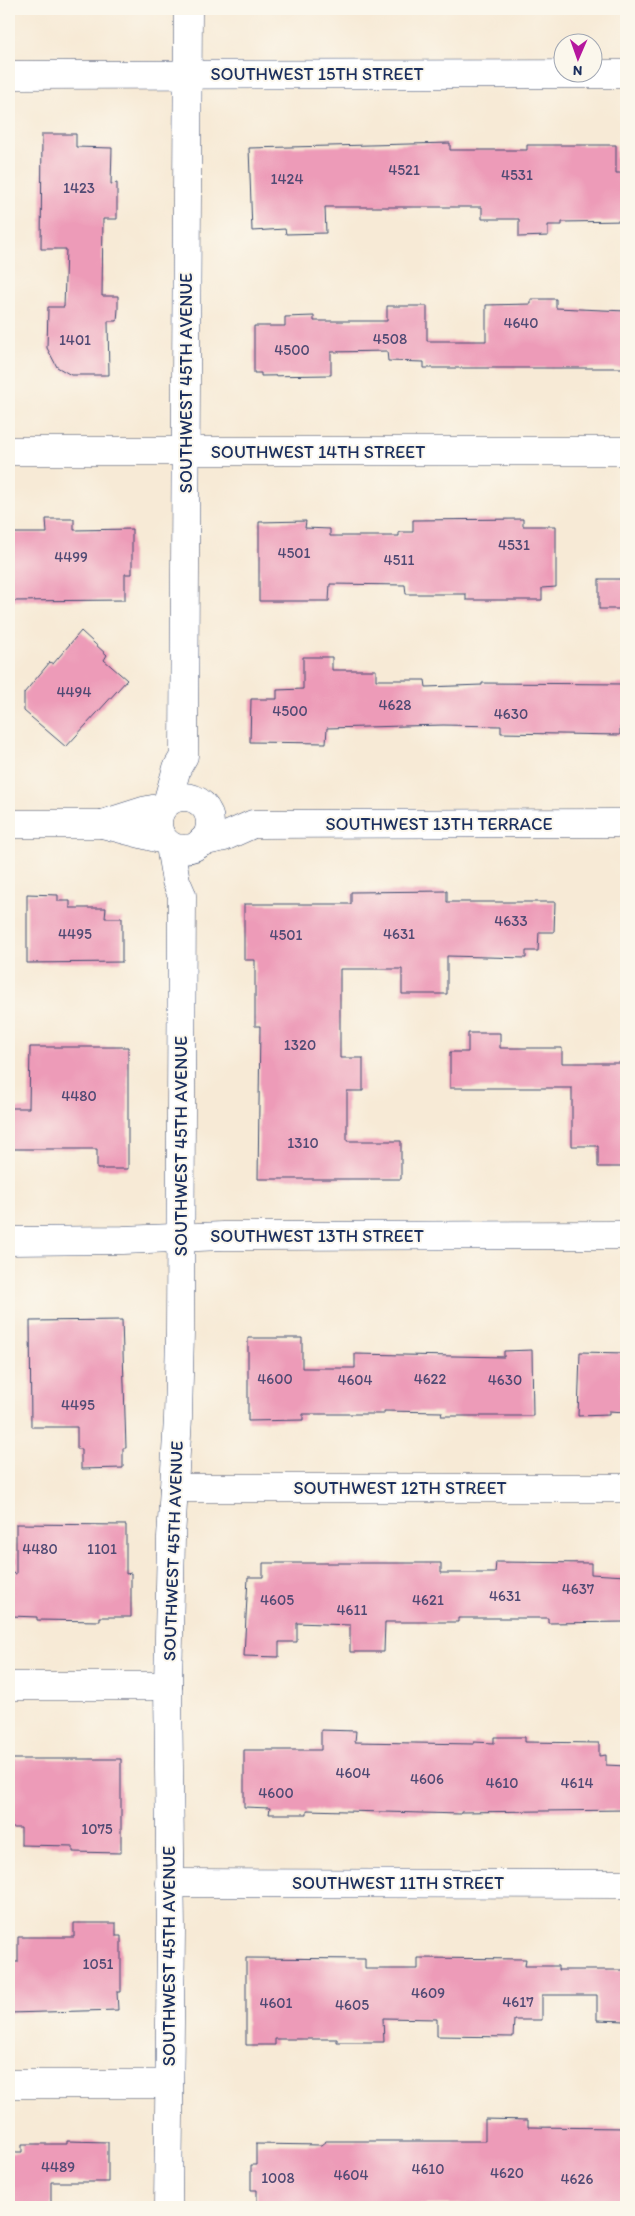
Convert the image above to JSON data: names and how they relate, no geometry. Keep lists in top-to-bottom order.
{
  "streets": {
    "street": [
      "SOUTHWEST 15TH STREET",
      "SOUTHWEST 45TH AVENUE",
      "SOUTHWEST 14TH STREET",
      "SOUTHWEST 13TH TERRACE",
      "SOUTHWEST 13TH STREET",
      "SOUTHWEST 12TH STREET",
      "SOUTHWEST 11TH STREET"
    ]
  },
  "crossings": [
    ["SOUTHWEST 15TH STREET", "SOUTHWEST 45TH AVENUE"],
    ["SOUTHWEST 45TH AVENUE", "SOUTHWEST 14TH STREET"],
    ["SOUTHWEST 45TH AVENUE", "SOUTHWEST 13TH TERRACE"],
    ["SOUTHWEST 45TH AVENUE", "SOUTHWEST 13TH STREET"],
    ["SOUTHWEST 45TH AVENUE", "SOUTHWEST 12TH STREET"],
    ["SOUTHWEST 45TH AVENUE", "SOUTHWEST 11TH STREET"]
  ],
  "house_numbers": [
    "4521",
    "4531",
    "1424",
    "1423",
    "4640",
    "4508",
    "1401",
    "4500",
    "4531",
    "4501",
    "4499",
    "4511",
    "4494",
    "4628",
    "4500",
    "4630",
    "4633",
    "4495",
    "4631",
    "4501",
    "1320",
    "4480",
    "1310",
    "4600",
    "4622",
    "4604",
    "4630",
    "4495",
    "4480",
    "1101",
    "4637",
    "4631",
    "4605",
    "4621",
    "4611",
    "4604",
    "4606",
    "4610",
    "4614",
    "4600",
    "1075",
    "1051",
    "4609",
    "4617",
    "4601",
    "4605",
    "4489",
    "4610",
    "4620",
    "4604",
    "1008",
    "4626"
  ],
  "north": "bottom"
}
